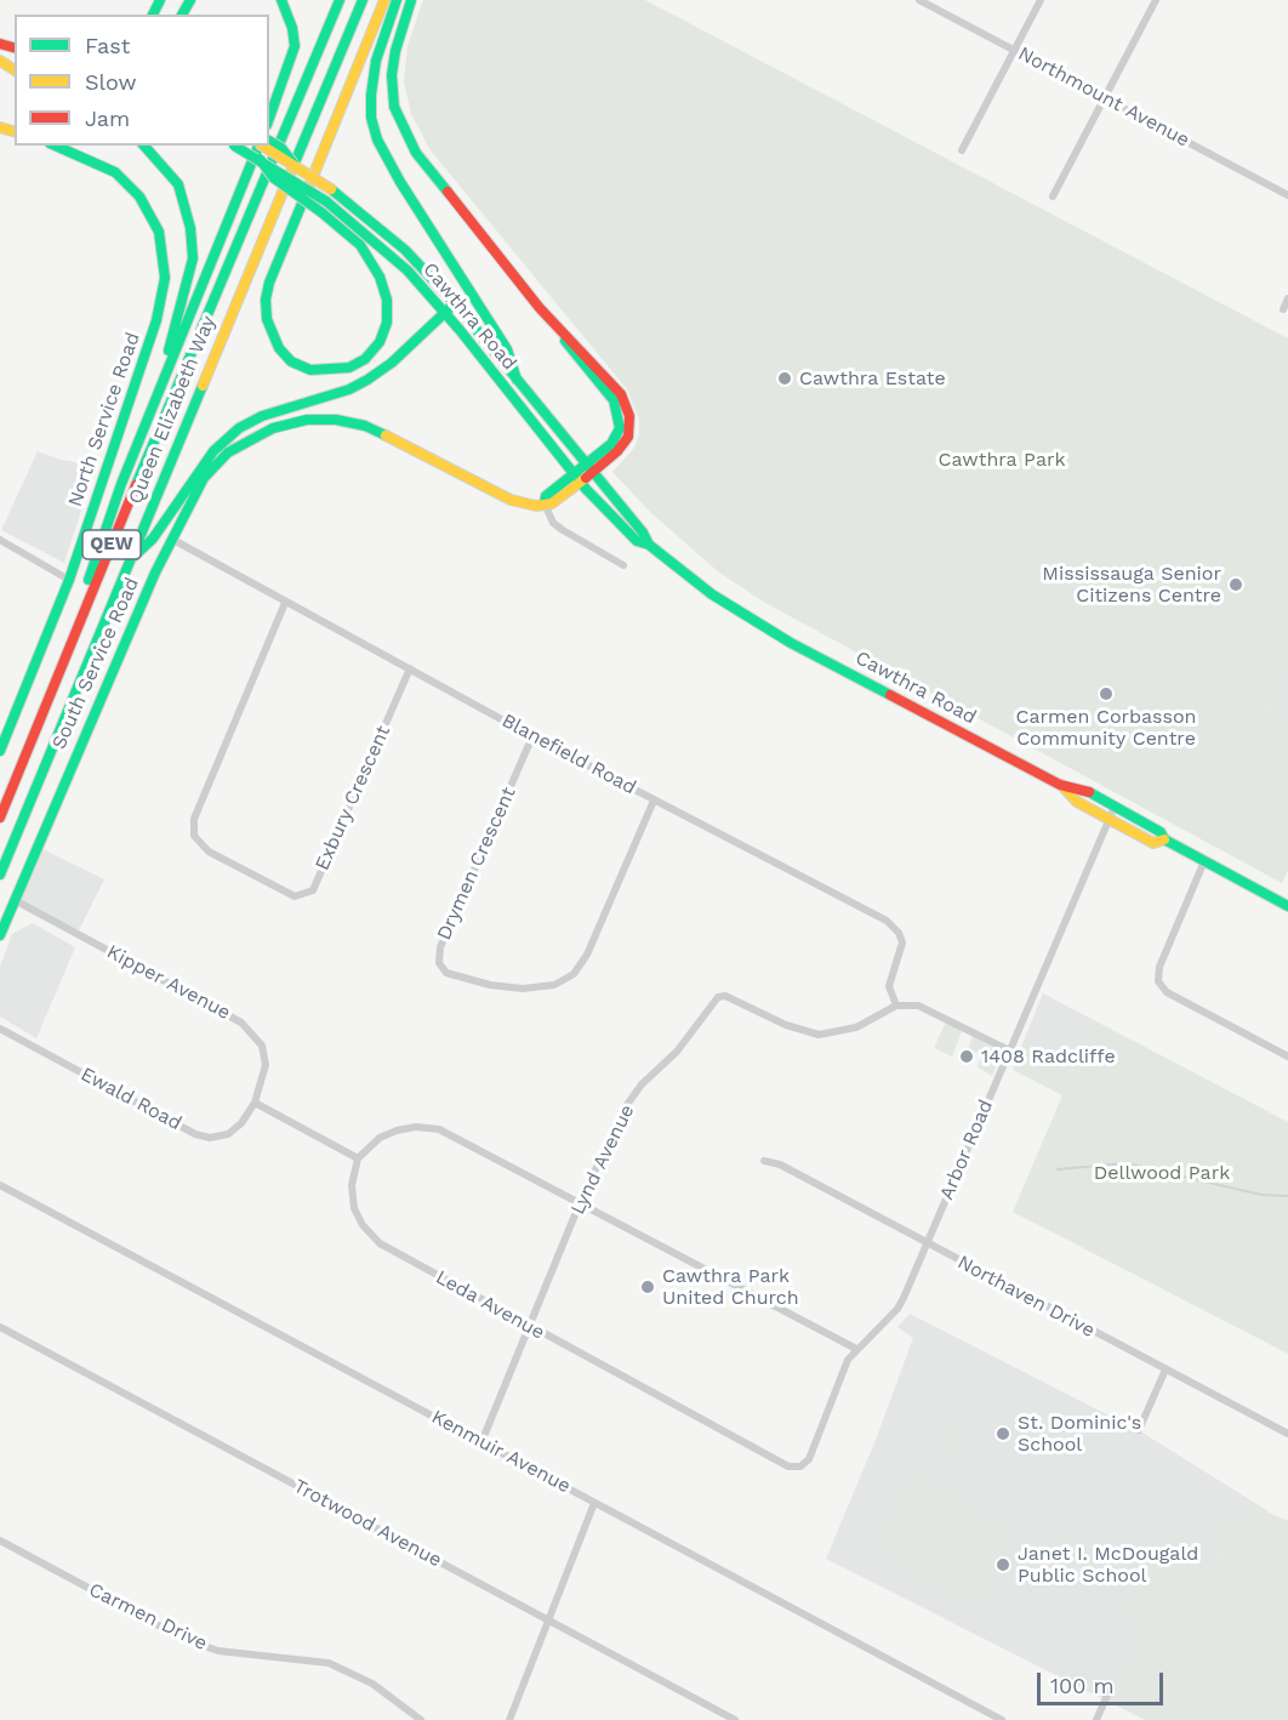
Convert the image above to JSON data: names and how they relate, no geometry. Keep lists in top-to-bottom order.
{
  "streets": {
    "main road": [
      "Cawthra Road",
      "Queen Elizabeth Way",
      "North Service Road",
      "QEW",
      "South Service Road"
    ],
    "street": [
      "Northmount Avenue",
      "Blanefield Road",
      "Exbury Crescent",
      "Drymen Crescent",
      "Kipper Avenue",
      "Ewald Road",
      "Arbor Road",
      "Lynd Avenue",
      "Northaven Drive",
      "Leda Avenue",
      "Kenmuir Avenue",
      "Trotwood Avenue",
      "Carmen Drive"
    ]
  },
  "crossings": [
    ["Cawthra Road", "Arbor Road"],
    ["South Service Road", "Blanefield Road"],
    ["South Service Road", "Kipper Avenue"],
    ["Blanefield Road", "Exbury Crescent"],
    ["Blanefield Road", "Drymen Crescent"],
    ["Blanefield Road", "Lynd Avenue"],
    ["Kipper Avenue", "Ewald Road"],
    ["Arbor Road", "Northaven Drive"],
    ["Arbor Road", "Leda Avenue"],
    ["Lynd Avenue", "Leda Avenue"],
    ["Lynd Avenue", "Kenmuir Avenue"]
  ],
  "parks": ["Cawthra Park", "Dellwood Park"],
  "places": [
    "Cawthra Estate",
    "Mississauga Senior Citizens Centre",
    "Carmen Corbasson Community Centre",
    "1408 Radcliffe",
    "Cawthra Park United Church",
    "St. Dominic's School",
    "Janet I. McDougald Public School"
  ],
  "legend": ["Fast", "Slow", "Jam"],
  "scale_bar": "100 m"
}
